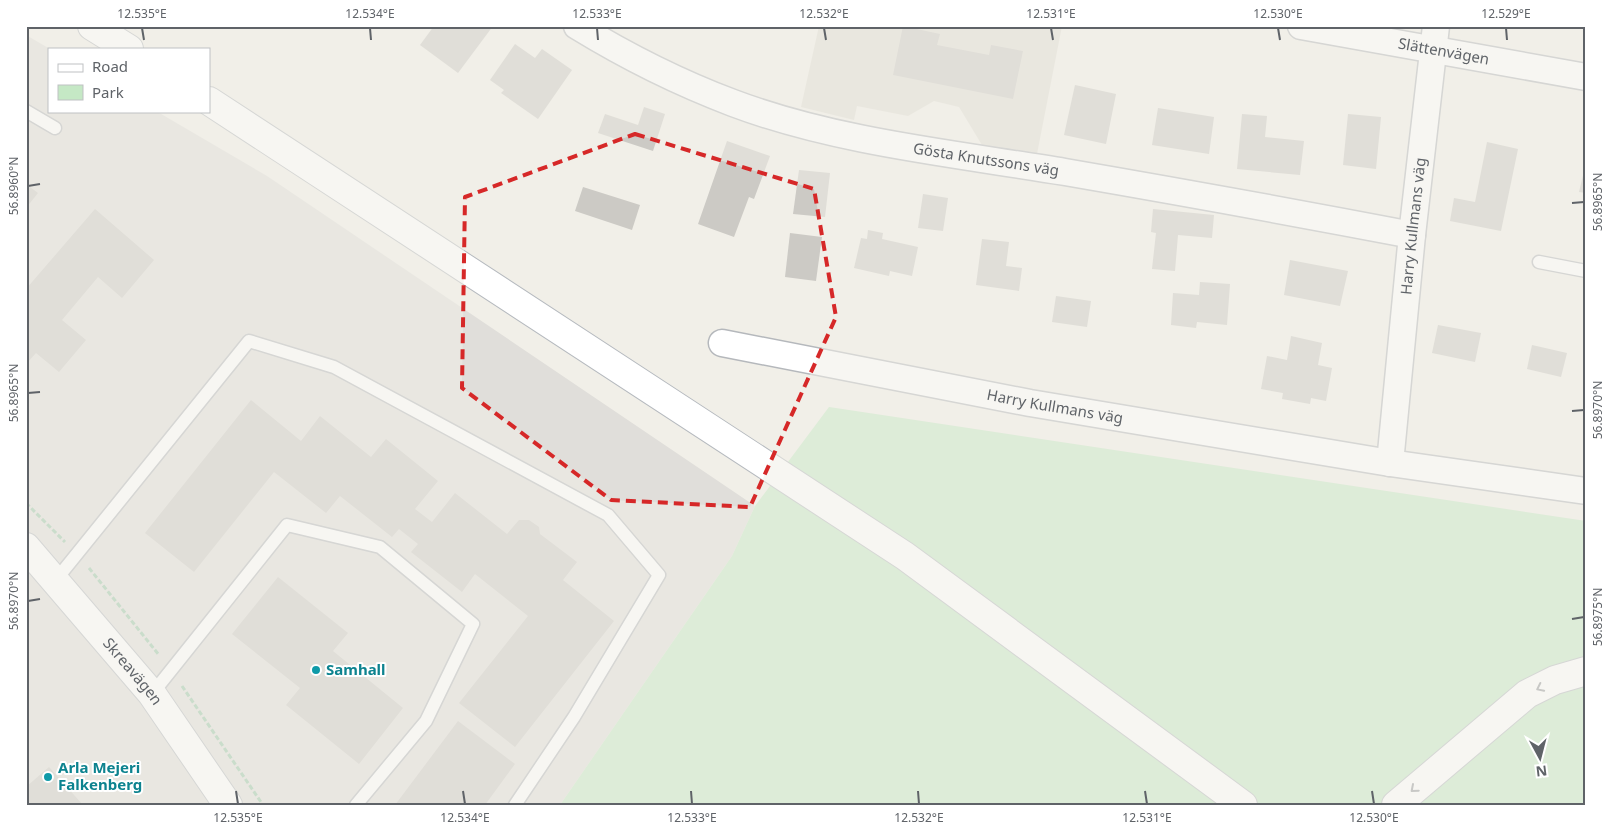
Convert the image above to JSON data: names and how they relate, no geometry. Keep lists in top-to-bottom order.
{
  "streets": {
    "main road": ["Skreavägen"],
    "street": ["Slättenvägen", "Gösta Knutssons väg", "Harry Kullmans väg"]
  },
  "crossings": [
    ["Slättenvägen", "Harry Kullmans väg"],
    ["Gösta Knutssons väg", "Harry Kullmans väg"]
  ],
  "places": ["Samhall", "Arla Mejeri Falkenberg"],
  "legend": ["Road", "Park"],
  "north": "bottom",
  "coordinates": [
    "12.535°E",
    "12.534°E",
    "12.533°E",
    "12.532°E",
    "12.531°E",
    "12.530°E",
    "12.529°E",
    "56.8960°N",
    "56.8965°N",
    "56.8970°N",
    "56.8975°N"
  ]
}
